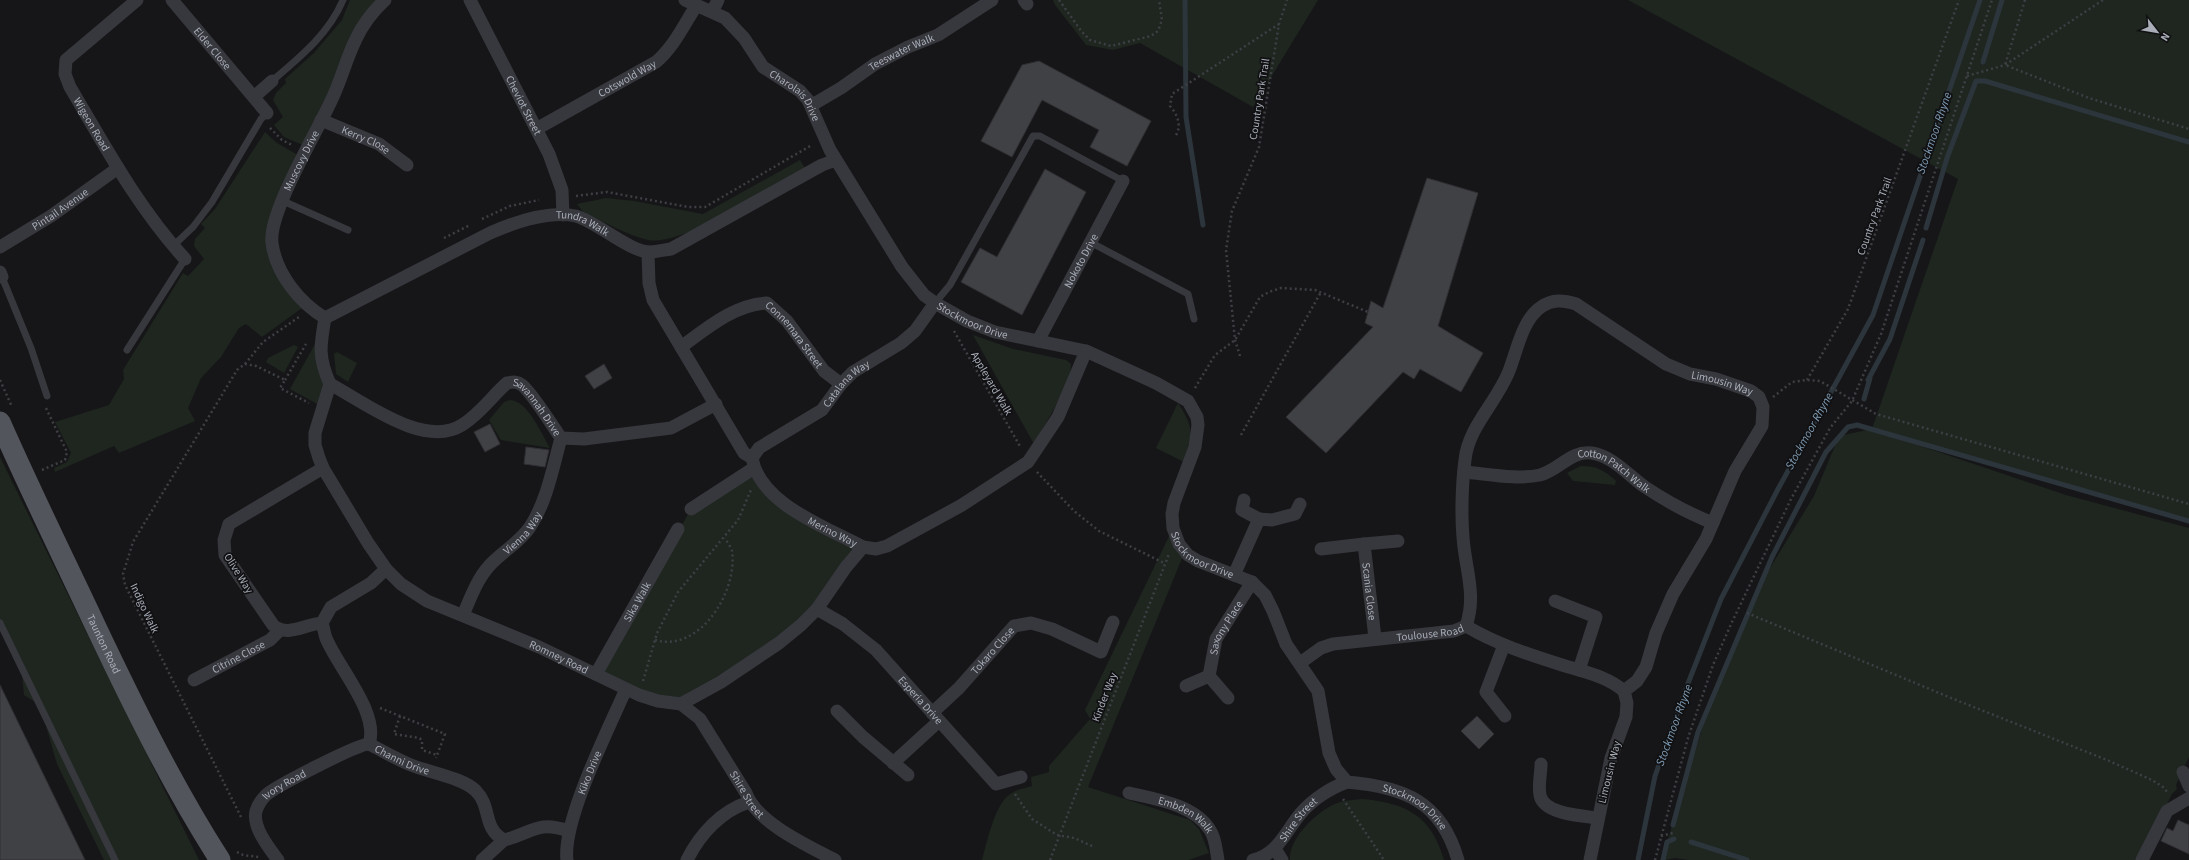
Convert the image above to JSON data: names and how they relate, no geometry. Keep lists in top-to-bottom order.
{
  "streets": {
    "main road": ["Taunton Road"],
    "street": [
      "Elder Close",
      "Teeswater Walk",
      "Cotswold Way",
      "Charolais Drive",
      "Cheviot Street",
      "Wigeon Road",
      "Kerry Close",
      "Muscovy Drive",
      "Pintail Avenue",
      "Tundra Walk",
      "Nokoto Drive",
      "Stockmoor Drive",
      "Connemara Street",
      "Limousin Way",
      "Catalana Way",
      "Savannah Drive",
      "Cotton Patch Walk",
      "Vienna Way",
      "Merino Way",
      "Olive Way",
      "Scania Close",
      "Sika Walk",
      "Saxony Place",
      "Toulouse Road",
      "Tokaro Close",
      "Citrine Close",
      "Romney Road",
      "Esperia Drive",
      "Channi Drive",
      "Kiko Drive",
      "Ivory Road",
      "Shire Street",
      "Embden Walk"
    ],
    "path": [
      "Country Park Trail",
      "Appleyard Walk",
      "Indigo Walk",
      "Kinder Way"
    ]
  },
  "crossings": [
    ["Teeswater Walk", "Charolais Drive"],
    ["Cotswold Way", "Charolais Drive"],
    ["Cotswold Way", "Cheviot Street"],
    ["Charolais Drive", "Stockmoor Drive"],
    ["Cheviot Street", "Tundra Walk"],
    ["Wigeon Road", "Pintail Avenue"],
    ["Kerry Close", "Muscovy Drive"],
    ["Muscovy Drive", "Tundra Walk"],
    ["Tundra Walk", "Merino Way"],
    ["Nokoto Drive", "Stockmoor Drive"],
    ["Stockmoor Drive", "Appleyard Walk"],
    ["Stockmoor Drive", "Catalana Way"],
    ["Stockmoor Drive", "Merino Way"],
    ["Stockmoor Drive", "Saxony Place"],
    ["Stockmoor Drive", "Toulouse Road"],
    ["Stockmoor Drive", "Kinder Way"],
    ["Stockmoor Drive", "Shire Street"],
    ["Connemara Street", "Catalana Way"],
    ["Connemara Street", "Merino Way"],
    ["Appleyard Walk", "Catalana Way"],
    ["Appleyard Walk", "Merino Way"],
    ["Appleyard Walk", "Kinder Way"],
    ["Limousin Way", "Cotton Patch Walk"],
    ["Limousin Way", "Toulouse Road"],
    ["Catalana Way", "Merino Way"],
    ["Savannah Drive", "Vienna Way"],
    ["Savannah Drive", "Merino Way"],
    ["Savannah Drive", "Romney Road"],
    ["Vienna Way", "Romney Road"],
    ["Olive Way", "Citrine Close"],
    ["Olive Way", "Romney Road"],
    ["Scania Close", "Toulouse Road"],
    ["Sika Walk", "Romney Road"],
    ["Tokaro Close", "Esperia Drive"],
    ["Romney Road", "Kiko Drive"],
    ["Romney Road", "Shire Street"],
    ["Channi Drive", "Ivory Road"]
  ],
  "water": ["Stockmoor Rhyne"],
  "north": "bottom right"
}
